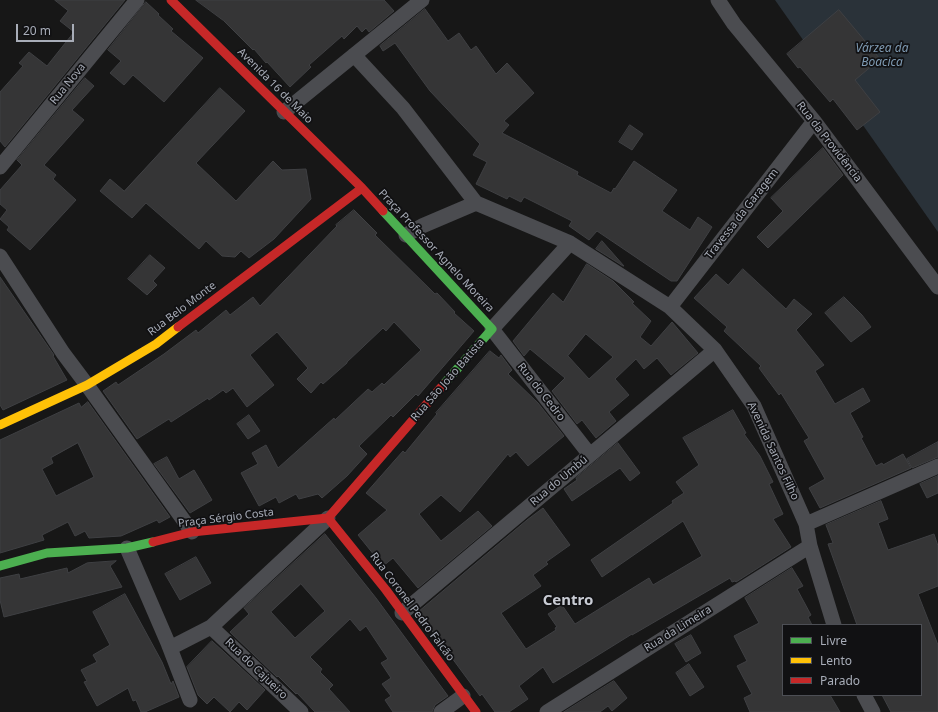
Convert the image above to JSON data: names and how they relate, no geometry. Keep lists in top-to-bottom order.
{
  "streets": {
    "street": [
      "Rua Nova",
      "Avenida 16 de Maio",
      "Rua da Providência",
      "Travessa da Garagem",
      "Praça Professor Agnelo Moreira",
      "Rua Belo Monte",
      "Rua São João Batista",
      "Rua do Cedro",
      "Avenida Santos Filho",
      "Rua do Umbú",
      "Praça Sérgio Costa",
      "Rua Coronel Pedro Falcão",
      "Rua da Limeira",
      "Rua do Cajueiro"
    ]
  },
  "crossings": [
    ["Avenida 16 de Maio", "Praça Professor Agnelo Moreira"],
    ["Avenida 16 de Maio", "Rua Belo Monte"],
    ["Rua da Providência", "Travessa da Garagem"],
    ["Travessa da Garagem", "Avenida Santos Filho"],
    ["Praça Professor Agnelo Moreira", "Rua Belo Monte"],
    ["Praça Professor Agnelo Moreira", "Rua São João Batista"],
    ["Praça Professor Agnelo Moreira", "Rua do Cedro"],
    ["Rua São João Batista", "Rua do Cedro"],
    ["Rua São João Batista", "Avenida Santos Filho"],
    ["Rua São João Batista", "Praça Sérgio Costa"],
    ["Rua São João Batista", "Rua Coronel Pedro Falcão"],
    ["Rua do Cedro", "Rua do Umbú"],
    ["Avenida Santos Filho", "Rua do Umbú"],
    ["Avenida Santos Filho", "Rua da Limeira"],
    ["Rua do Umbú", "Rua Coronel Pedro Falcão"],
    ["Praça Sérgio Costa", "Rua Coronel Pedro Falcão"]
  ],
  "districts": ["Centro"],
  "water": ["Várzea da Boacica"],
  "legend": ["Livre", "Lento", "Parado"],
  "scale_bar": "20 m"
}
